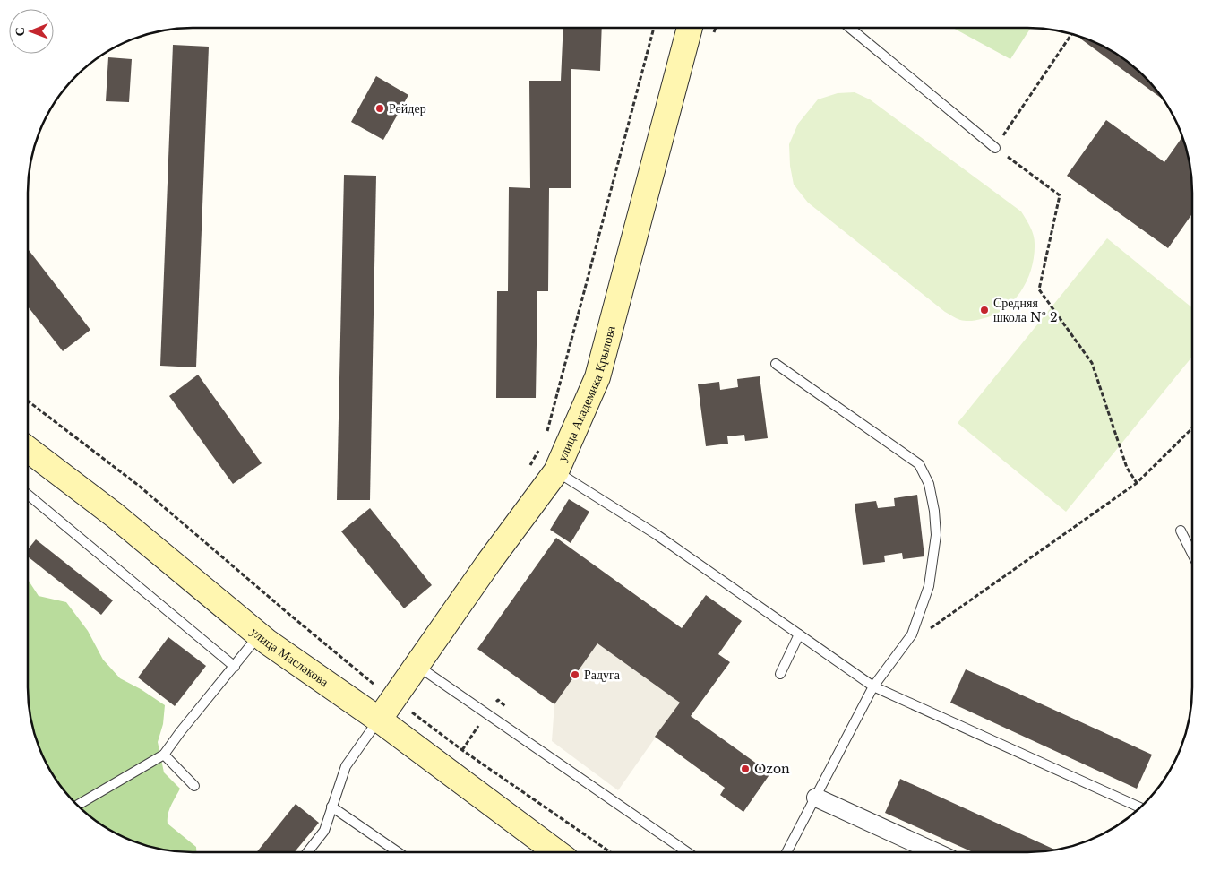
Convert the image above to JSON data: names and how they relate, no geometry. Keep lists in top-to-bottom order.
{
  "streets": {
    "street": ["улица Академика Крылова", "улица Маслакова"]
  },
  "crossings": [
    ["улица Академика Крылова", "улица Маслакова"]
  ],
  "places": [
    "Рейдер",
    "Средняя школа № 2",
    "Радуга",
    "Ozon"
  ],
  "north": "left"
}
